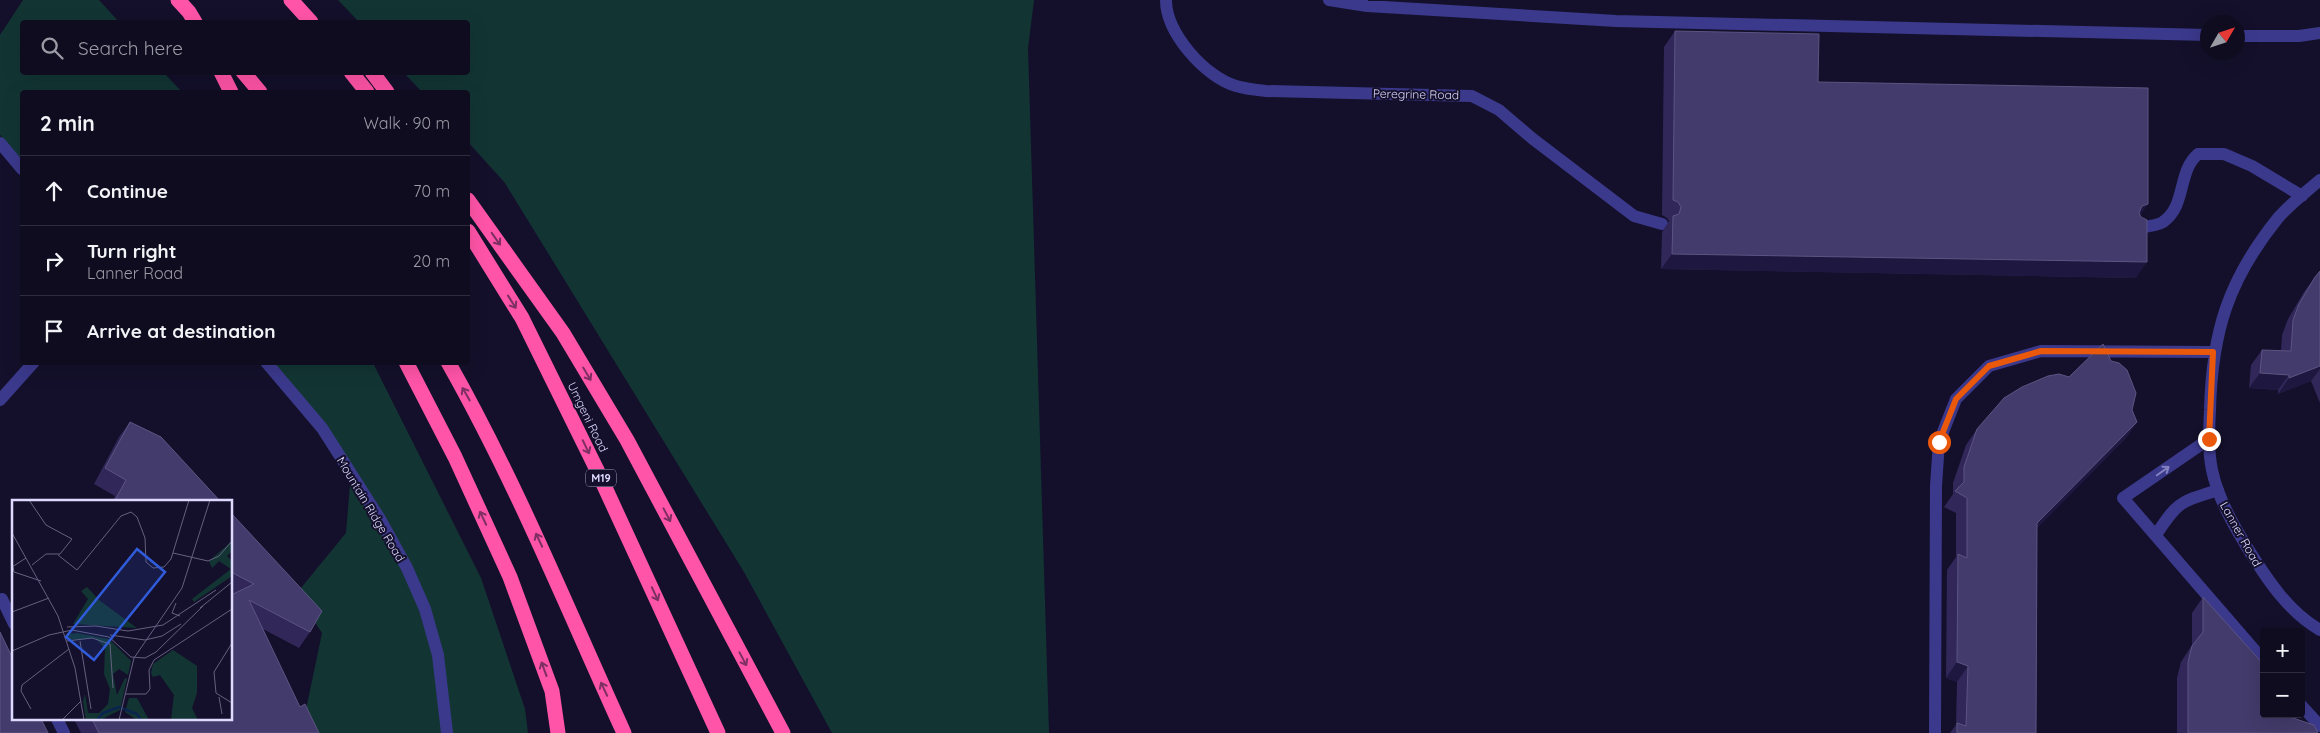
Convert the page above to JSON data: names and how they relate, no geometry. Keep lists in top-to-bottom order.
{
  "streets": {
    "highway": ["Umgeni Road", "M19"],
    "street": ["Peregrine Road", "Mountain Ridge Road", "Lanner Road"]
  },
  "north": "top right",
  "page": {
    "search": "Search here",
    "heading": ["2 min", "Walk · 90 m"],
    "list": [
      ["Continue", "70 m"],
      ["Turn right", "Lanner Road", "20 m"],
      "Arrive at destination"
    ],
    "map_buttons": ["+", "−"]
  }
}
